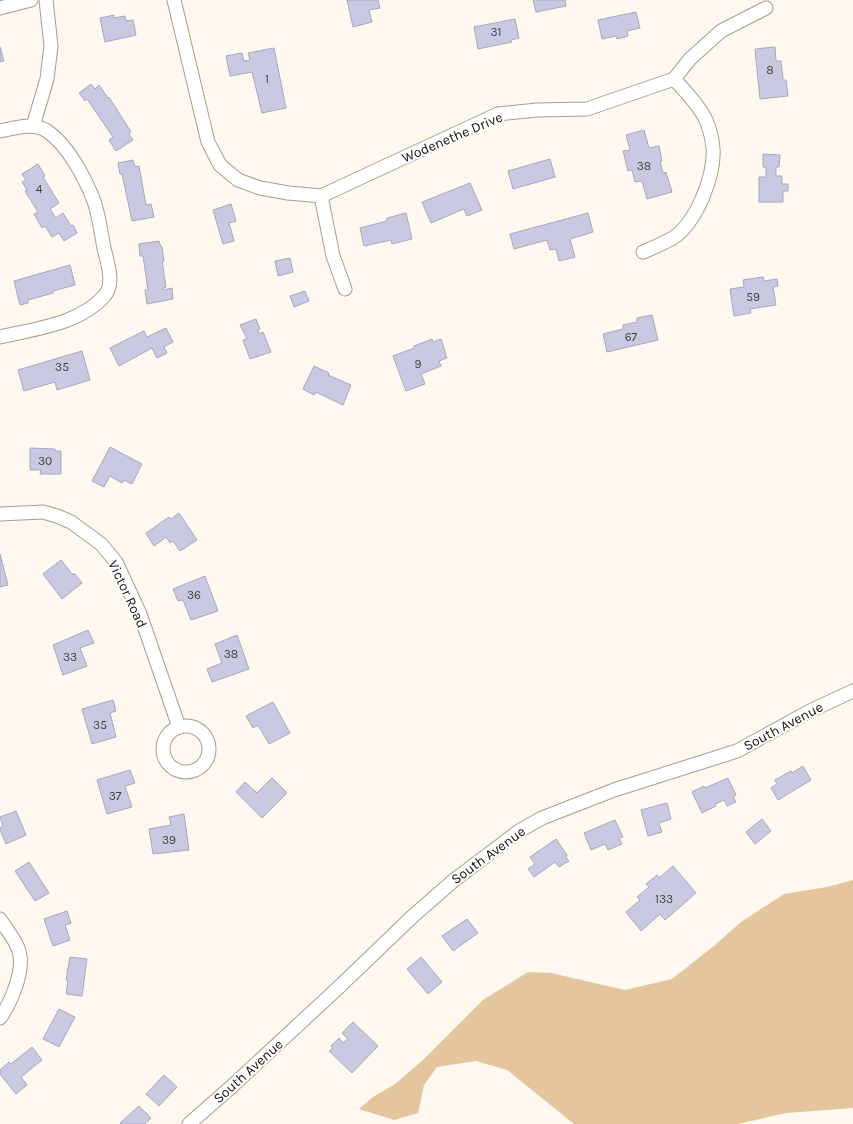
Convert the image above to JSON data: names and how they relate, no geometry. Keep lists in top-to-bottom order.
{
  "streets": {
    "street": ["Wodenethe Drive", "Victor Road", "South Avenue"]
  },
  "house_numbers": [
    "31",
    "8",
    "1",
    "38",
    "4",
    "59",
    "67",
    "9",
    "35",
    "30",
    "36",
    "38",
    "33",
    "35",
    "37",
    "39",
    "133"
  ]
}
